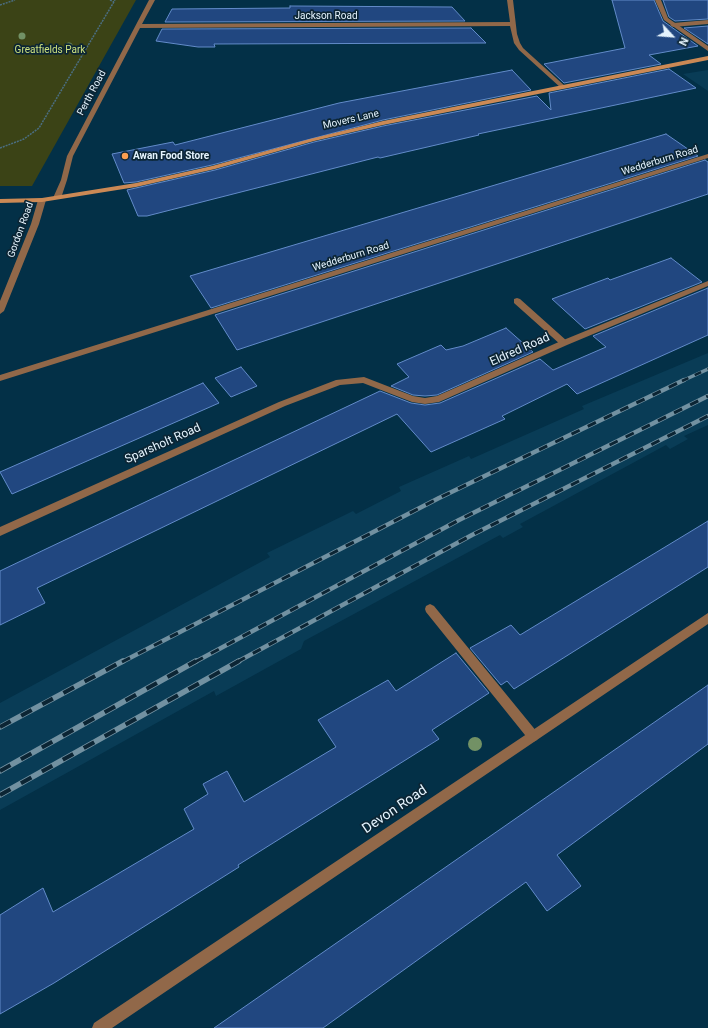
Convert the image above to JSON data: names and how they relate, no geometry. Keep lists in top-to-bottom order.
{
  "streets": {
    "street": [
      "Jackson Road",
      "Perth Road",
      "Movers Lane",
      "Wedderburn Road",
      "Gordon Road",
      "Eldred Road",
      "Sparsholt Road",
      "Devon Road"
    ]
  },
  "crossings": [
    ["Jackson Road", "Perth Road"],
    ["Perth Road", "Movers Lane"],
    ["Movers Lane", "Gordon Road"],
    ["Eldred Road", "Sparsholt Road"]
  ],
  "parks": ["Greatfields Park"],
  "places": ["Awan Food Store"],
  "north": "bottom right"
}
